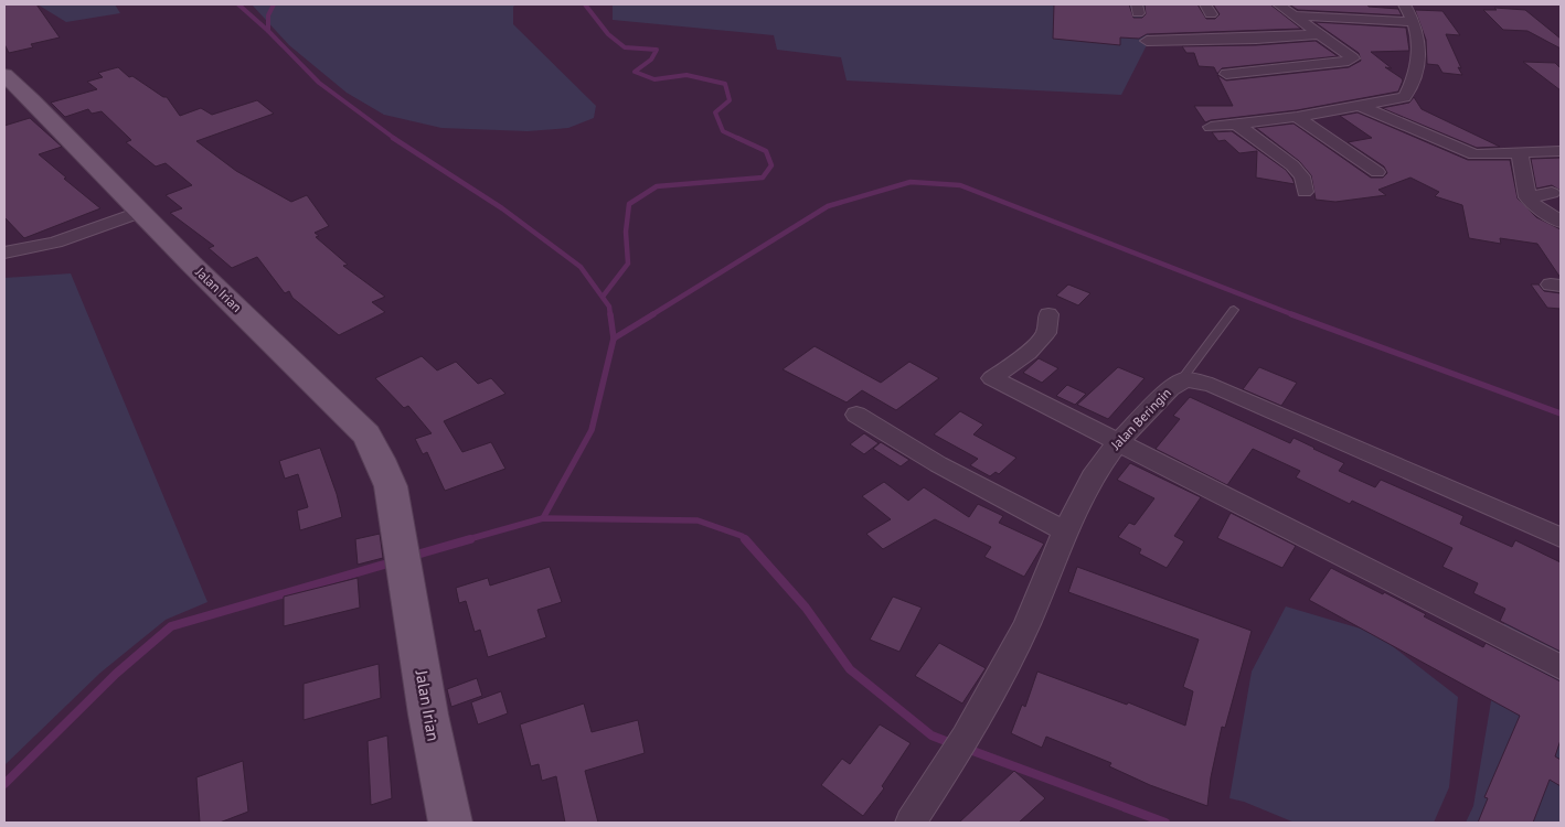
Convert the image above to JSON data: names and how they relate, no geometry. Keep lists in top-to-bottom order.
{
  "streets": {
    "main road": ["Jalan Irian"],
    "street": ["Jalan Beringin"]
  }
}
